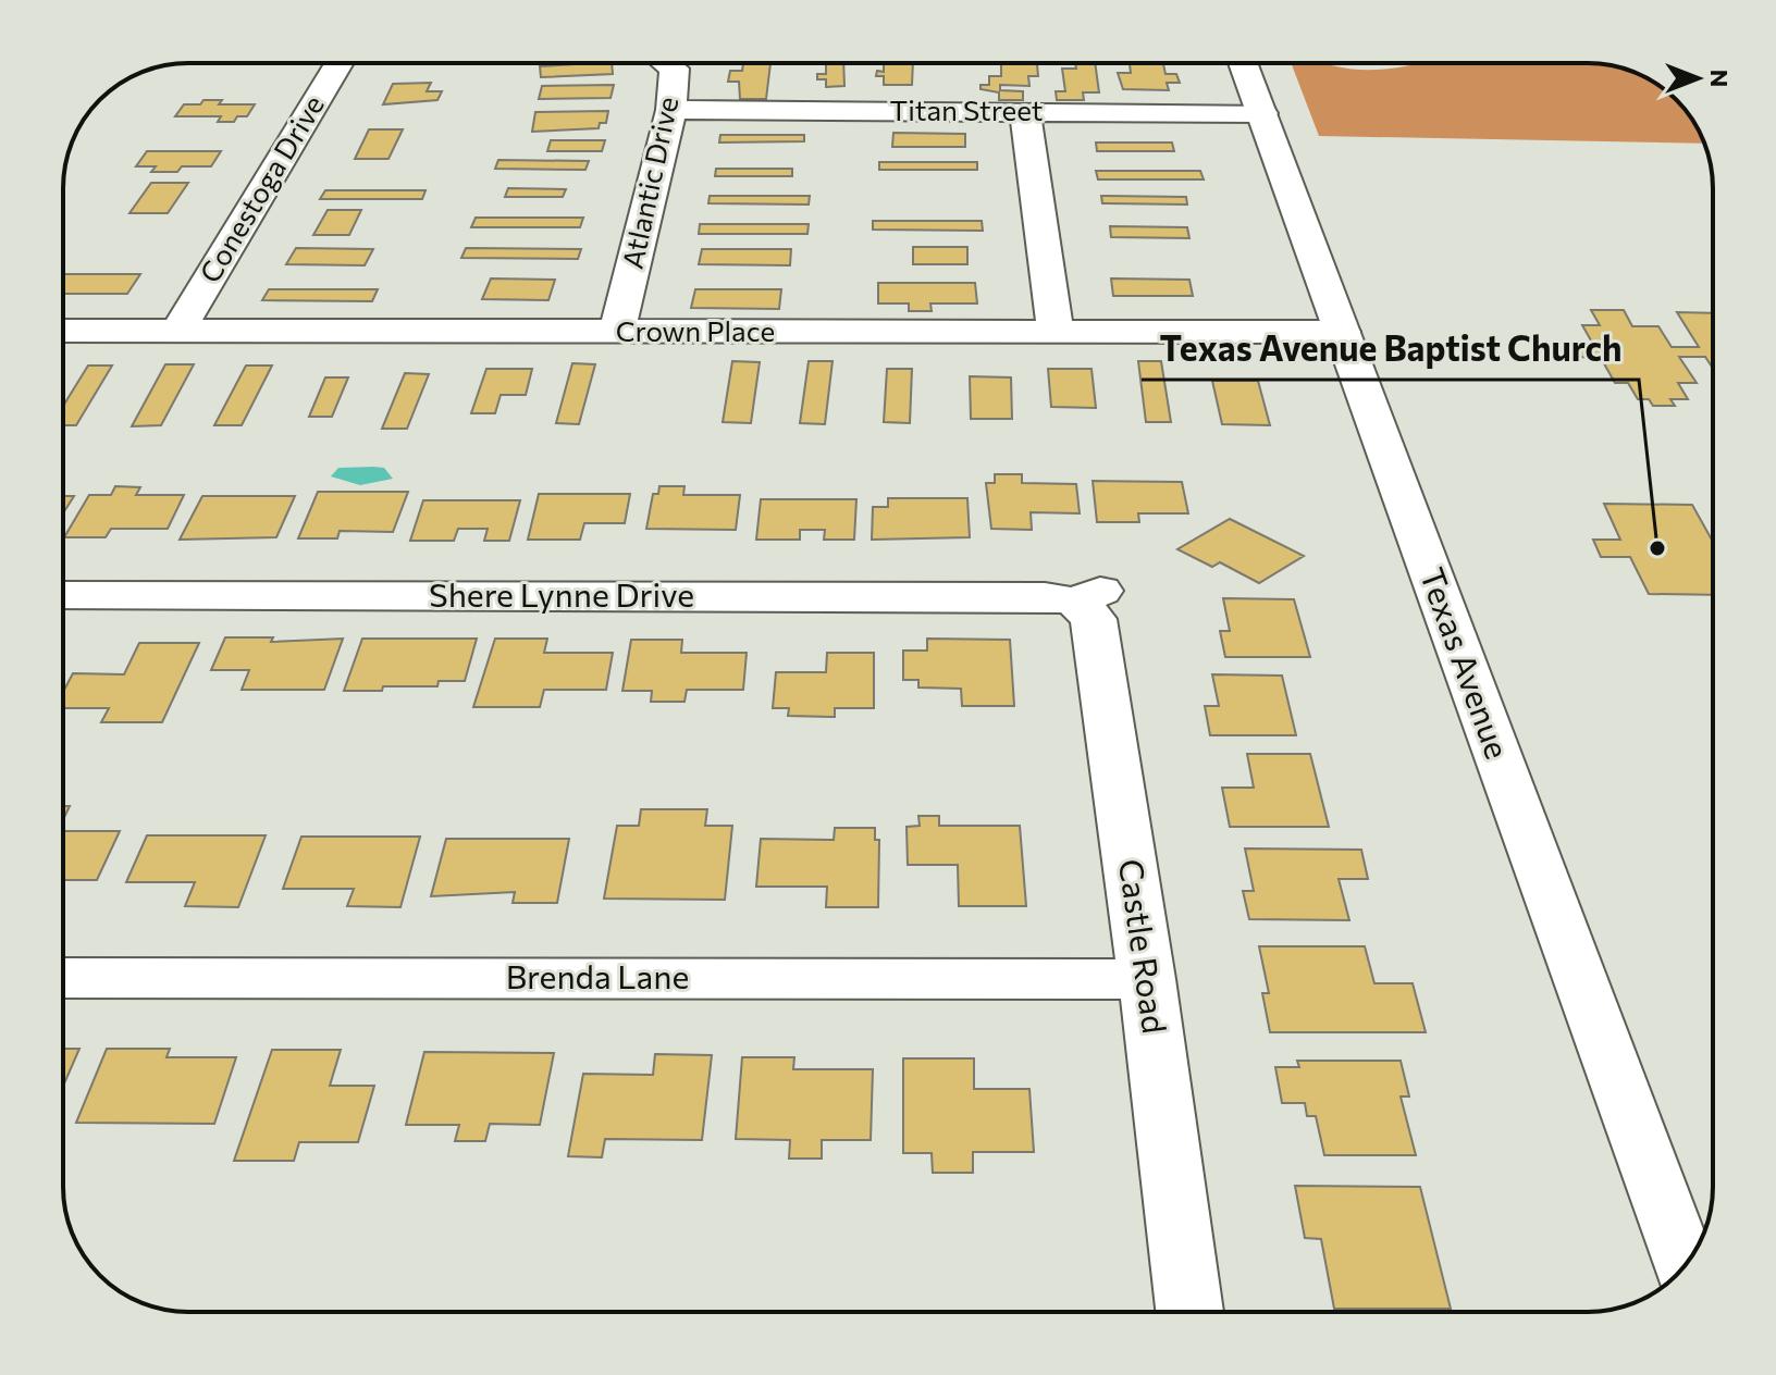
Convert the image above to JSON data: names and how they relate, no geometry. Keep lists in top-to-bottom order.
{
  "streets": {
    "street": [
      "Titan Street",
      "Atlantic Drive",
      "Conestoga Drive",
      "Crown Place",
      "Shere Lynne Drive",
      "Texas Avenue",
      "Castle Road",
      "Brenda Lane"
    ]
  },
  "crossings": [
    ["Titan Street", "Atlantic Drive"],
    ["Titan Street", "Texas Avenue"],
    ["Atlantic Drive", "Crown Place"],
    ["Conestoga Drive", "Crown Place"],
    ["Crown Place", "Texas Avenue"],
    ["Shere Lynne Drive", "Castle Road"],
    ["Castle Road", "Brenda Lane"]
  ],
  "places": ["Texas Avenue Baptist Church"],
  "north": "right"
}
